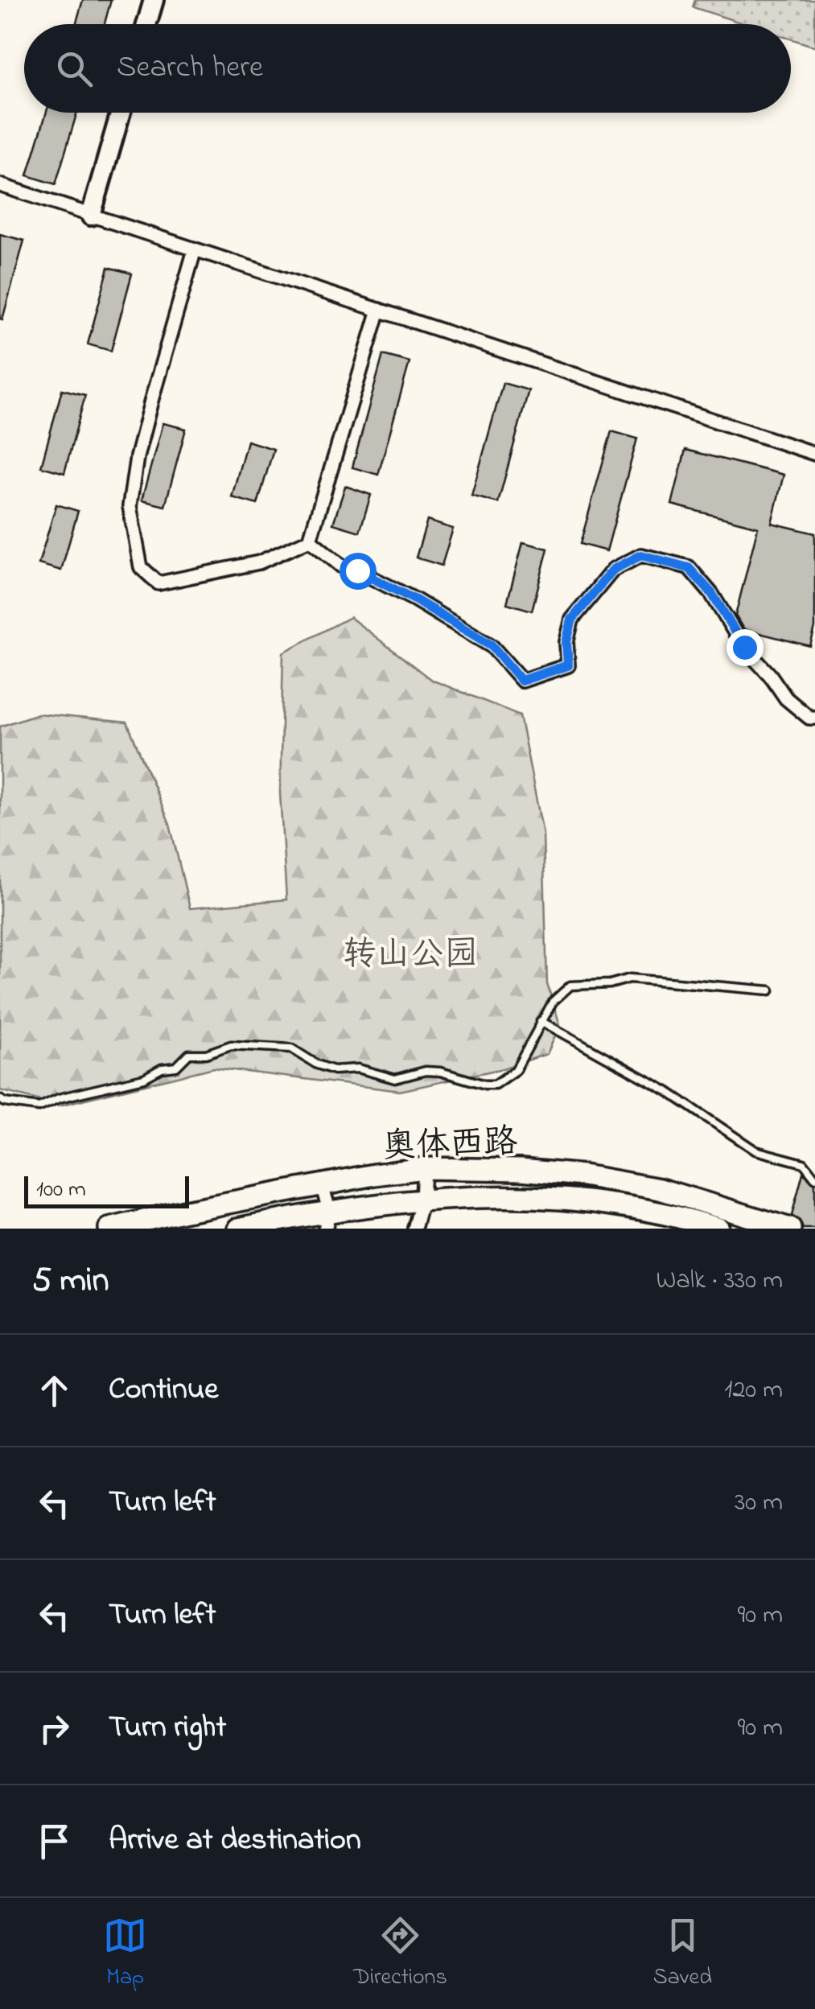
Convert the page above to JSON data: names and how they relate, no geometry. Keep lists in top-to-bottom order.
{
  "streets": {
    "main road": ["奥体西路"]
  },
  "parks": ["转山公园"],
  "scale_bar": "100 m",
  "page": {
    "search": "Search here",
    "scale": "100 m",
    "heading": ["5 min", "Walk · 330 m"],
    "list": [
      ["Continue", "120 m"],
      ["Turn left", "30 m"],
      ["Turn left", "90 m"],
      ["Turn right", "90 m"],
      "Arrive at destination"
    ],
    "nav": ["Map", "Directions", "Saved"]
  }
}
